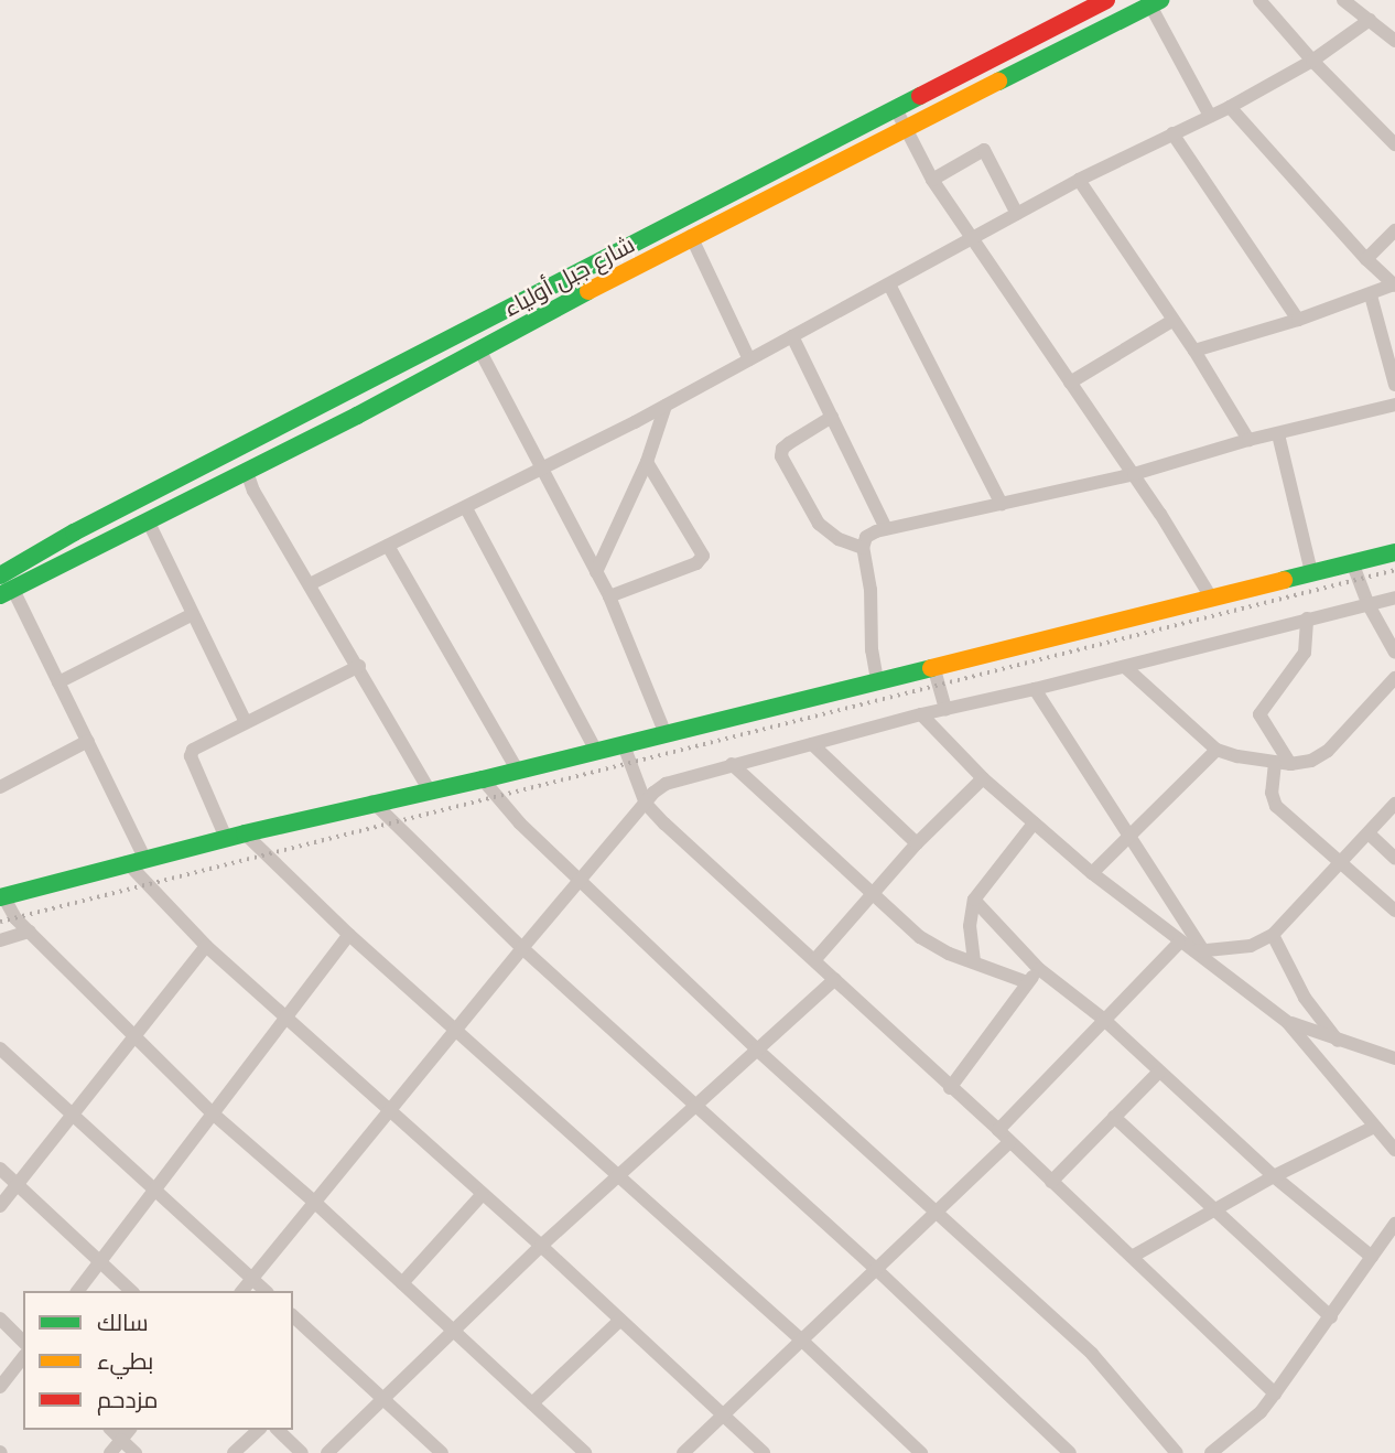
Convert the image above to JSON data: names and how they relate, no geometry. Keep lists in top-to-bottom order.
{
  "streets": {
    "main road": ["شارع جبل أولياء"]
  },
  "legend": ["سالك", "بطيء", "مزدحم"]
}
